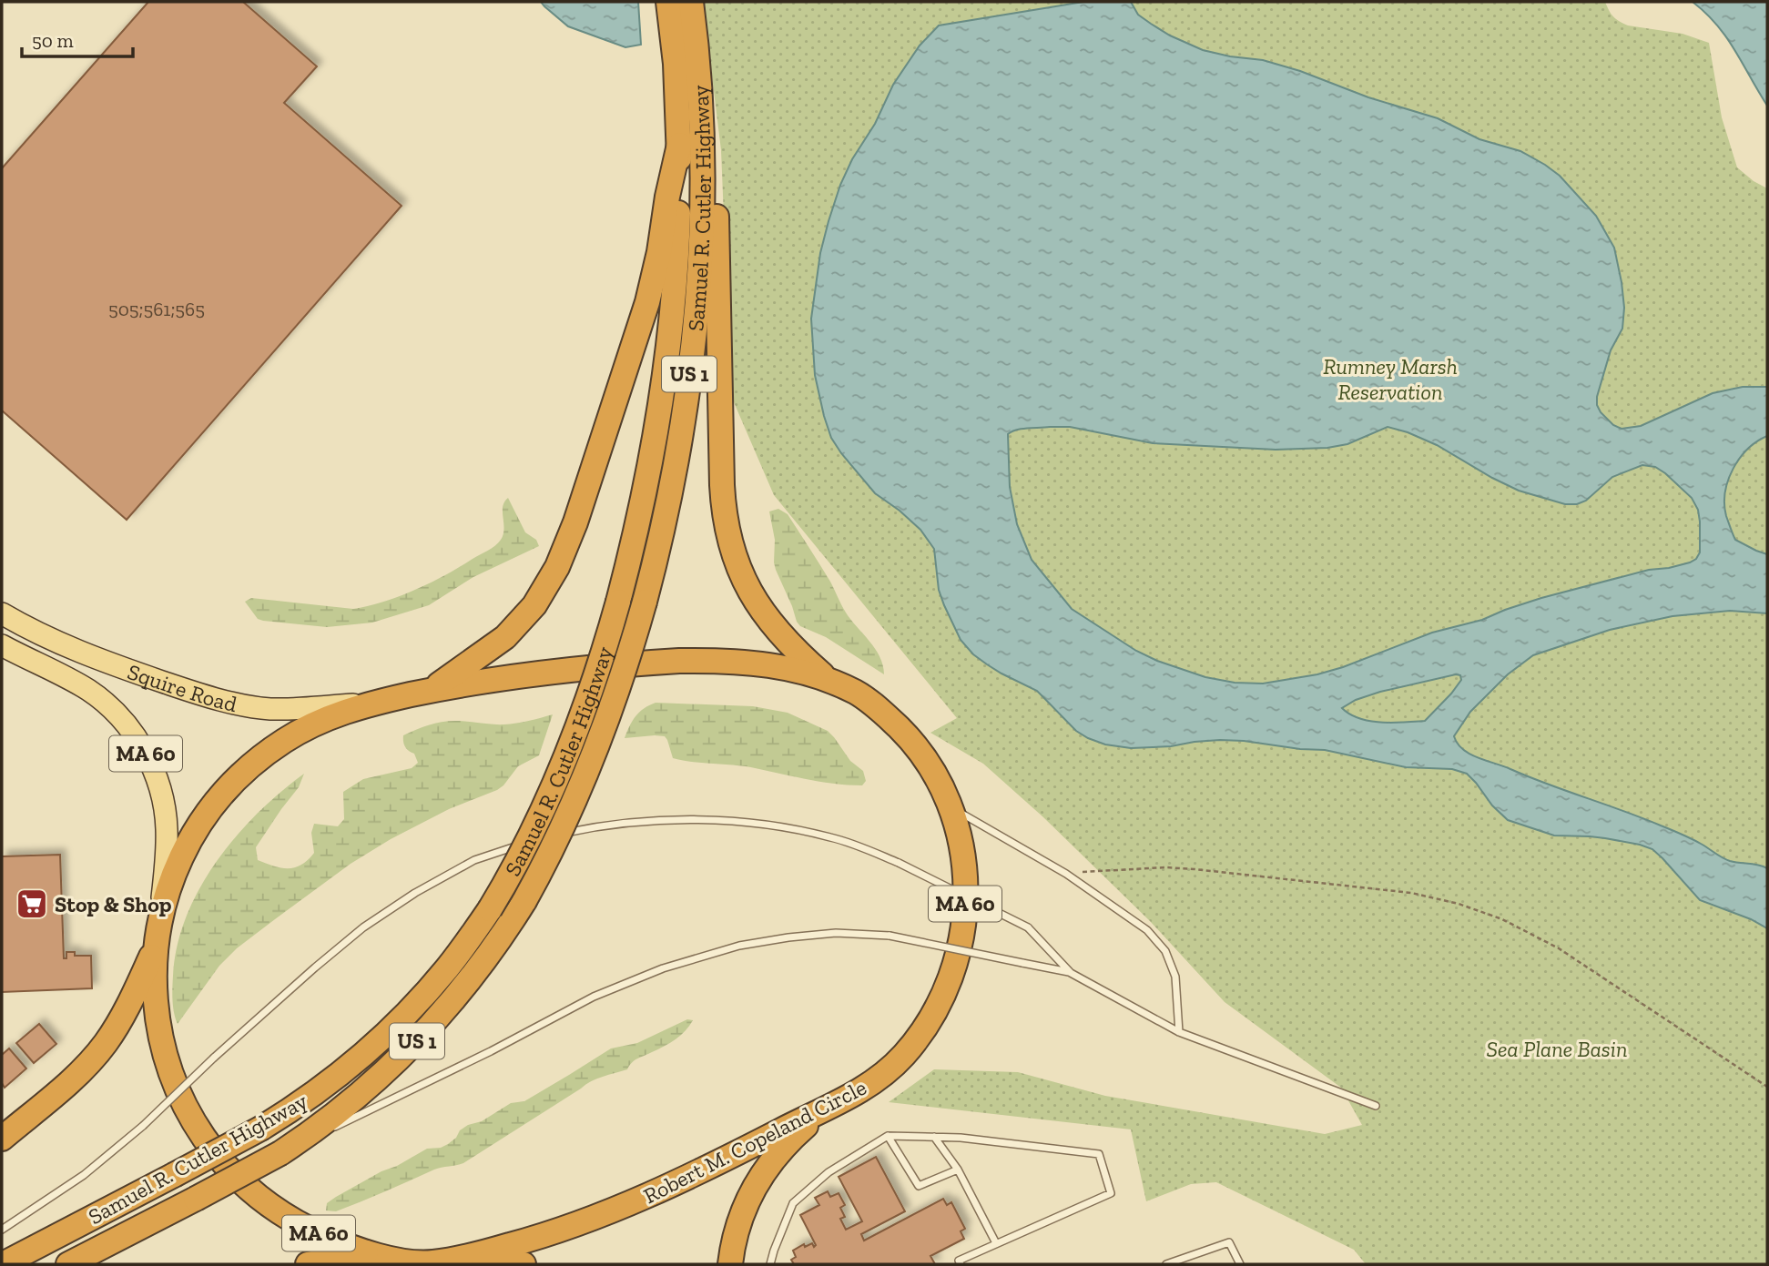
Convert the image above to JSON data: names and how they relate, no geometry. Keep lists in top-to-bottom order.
{
  "streets": {
    "highway": [
      "Samuel R. Cutler Highway",
      "US 1",
      "MA 60",
      "Robert M. Copeland Circle"
    ],
    "main road": ["Squire Road"]
  },
  "crossings": [
    ["Squire Road", "Robert M. Copeland Circle"],
    ["MA 60", "Robert M. Copeland Circle"]
  ],
  "parks": ["Rumney Marsh Reservation", "Sea Plane Basin"],
  "places": {
    "supermarket": ["Stop & Shop"]
  },
  "house_numbers": ["505;561;565"],
  "scale_bar": "50 m"
}
